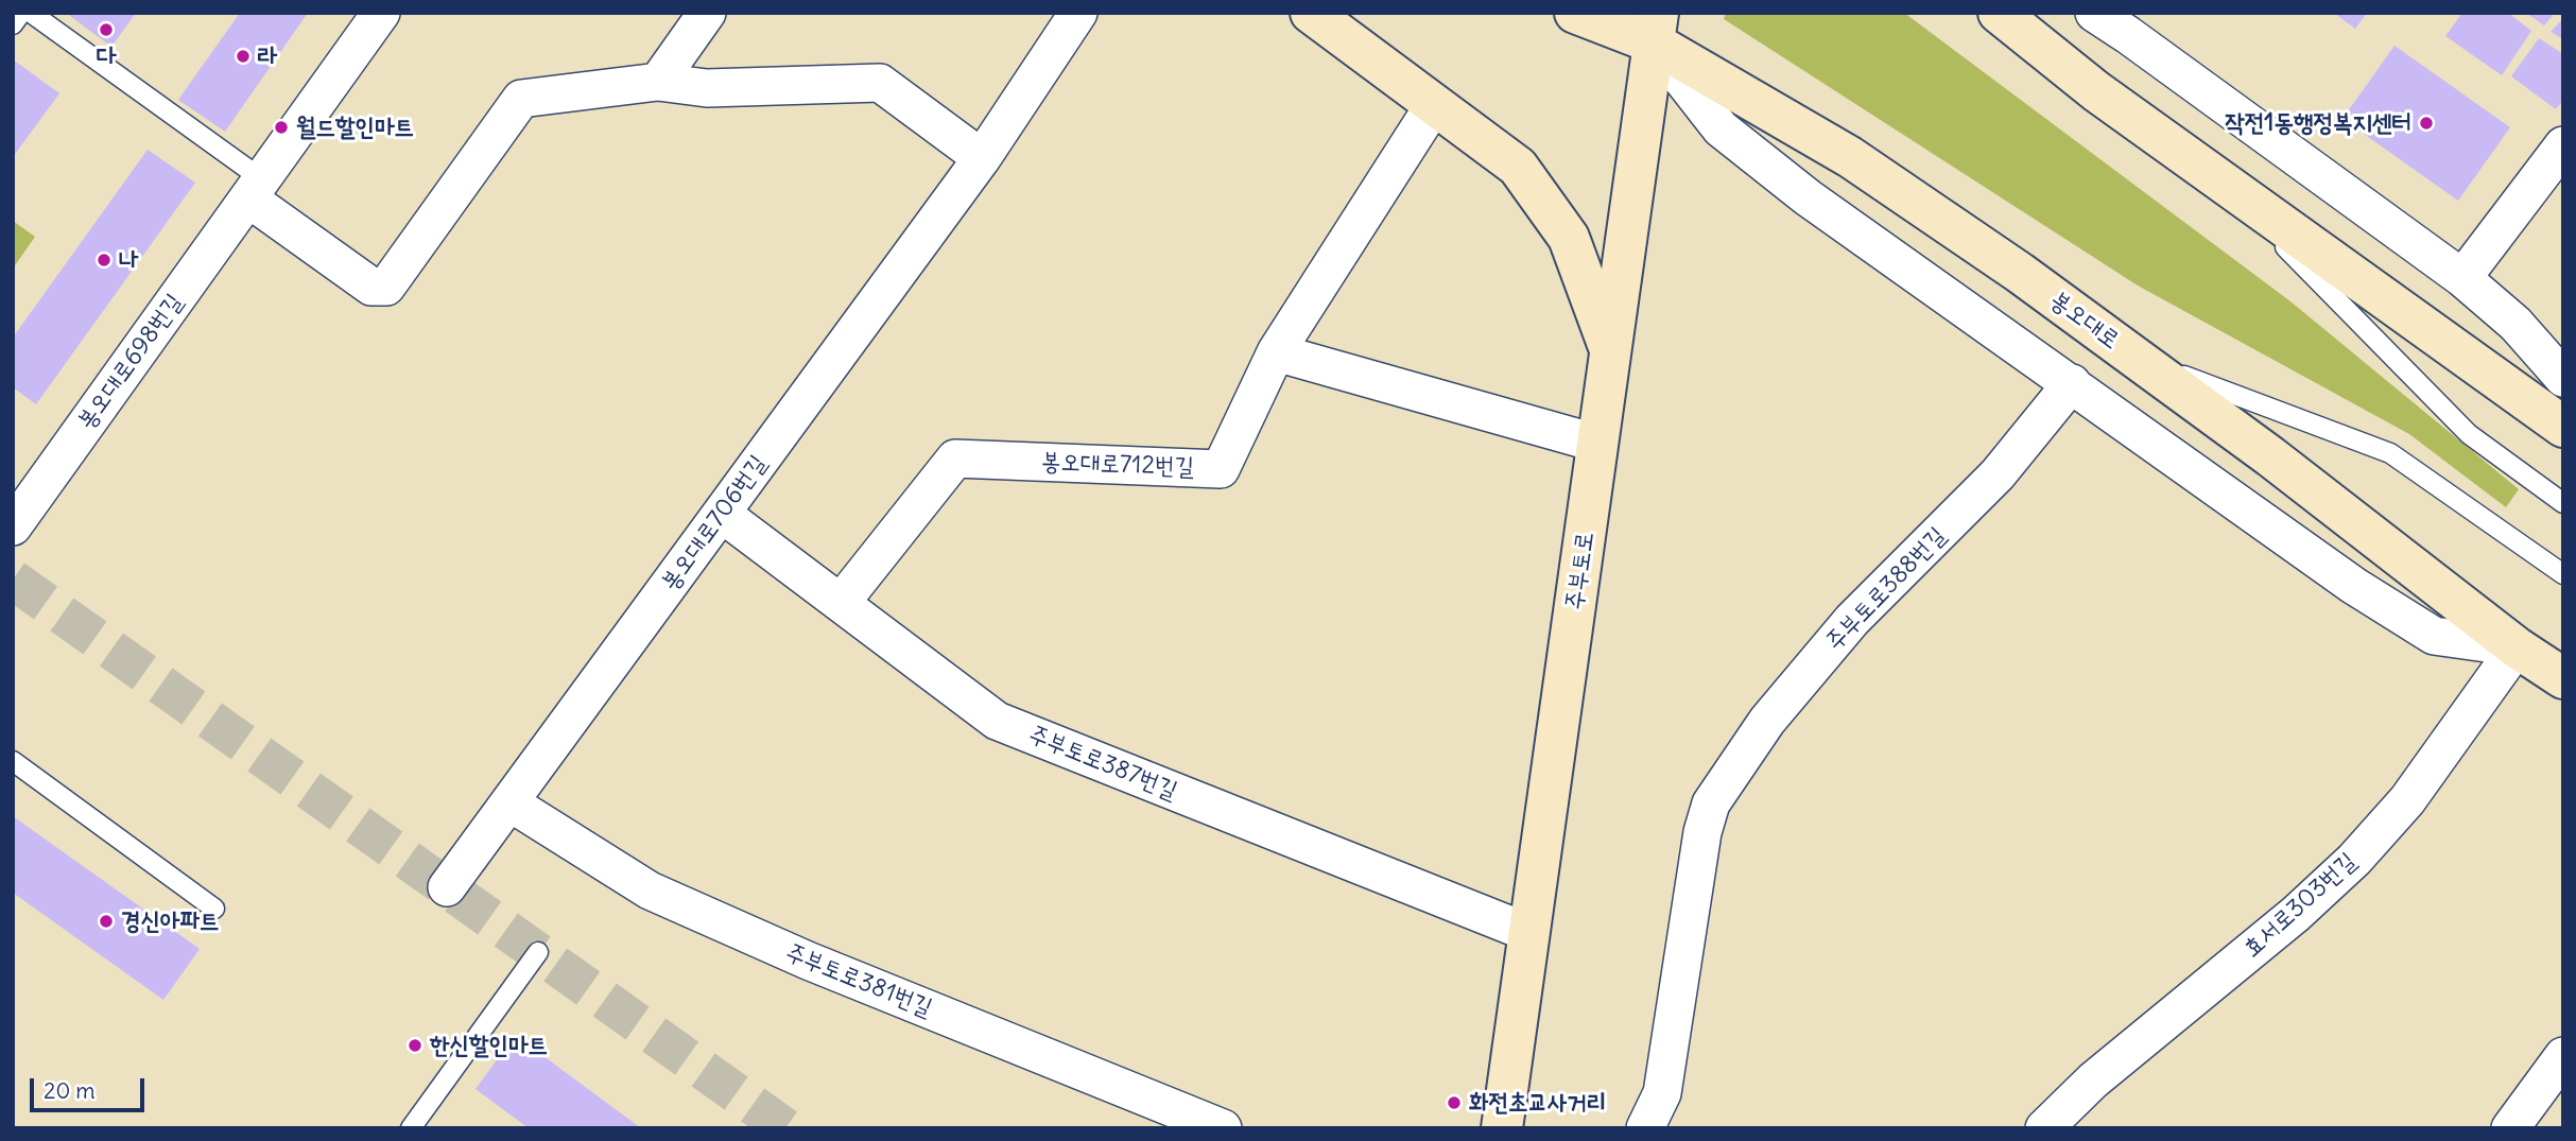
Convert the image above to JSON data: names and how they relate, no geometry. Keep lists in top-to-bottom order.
{
  "streets": {
    "main road": ["봉오대로", "주부토로"],
    "street": [
      "봉오대로698번길",
      "봉오대로712번길",
      "봉오대로706번길",
      "주부토로388번길",
      "주부토로387번길",
      "효서로303번길",
      "주부토로381번길"
    ]
  },
  "crossings": [
    ["봉오대로", "주부토로"],
    ["봉오대로", "효서로303번길"],
    ["봉오대로712번길", "주부토로387번길"],
    ["봉오대로706번길", "주부토로387번길"],
    ["봉오대로706번길", "주부토로381번길"],
    ["주부토로", "주부토로387번길"]
  ],
  "places": [
    "다",
    "라",
    "작전1동행정복지센터",
    "월드할인마트",
    "나",
    "경신아파트",
    "한신할인마트",
    "화전초교사거리"
  ],
  "scale_bar": "20 m"
}
